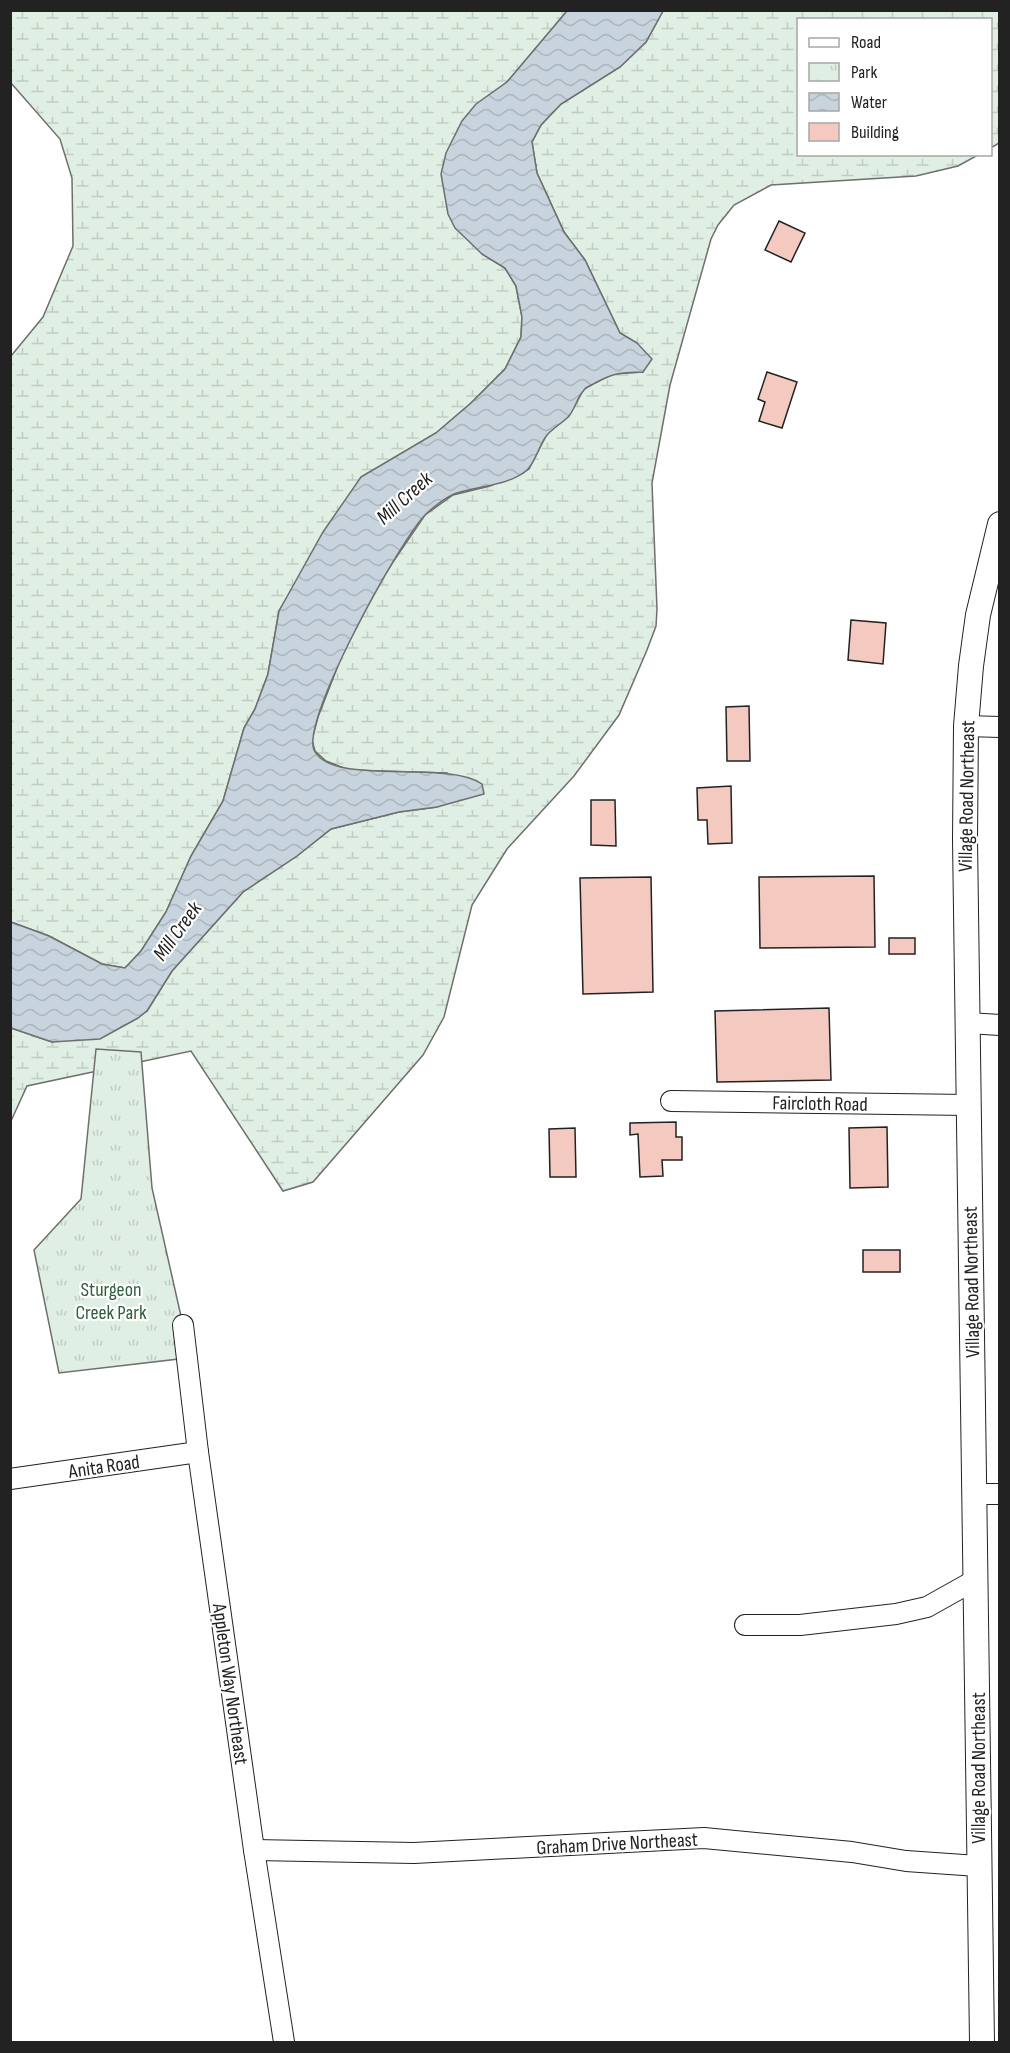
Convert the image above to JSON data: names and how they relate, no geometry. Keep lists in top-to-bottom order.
{
  "streets": {
    "main road": ["Village Road Northeast"],
    "street": [
      "Faircloth Road",
      "Anita Road",
      "Appleton Way Northeast",
      "Graham Drive Northeast"
    ]
  },
  "crossings": [
    ["Village Road Northeast", "Faircloth Road"],
    ["Village Road Northeast", "Graham Drive Northeast"],
    ["Anita Road", "Appleton Way Northeast"],
    ["Appleton Way Northeast", "Graham Drive Northeast"]
  ],
  "water": ["Mill Creek"],
  "parks": ["Sturgeon Creek Park"],
  "legend": [
    "Road",
    "Park",
    "Water",
    "Building"
  ]
}
